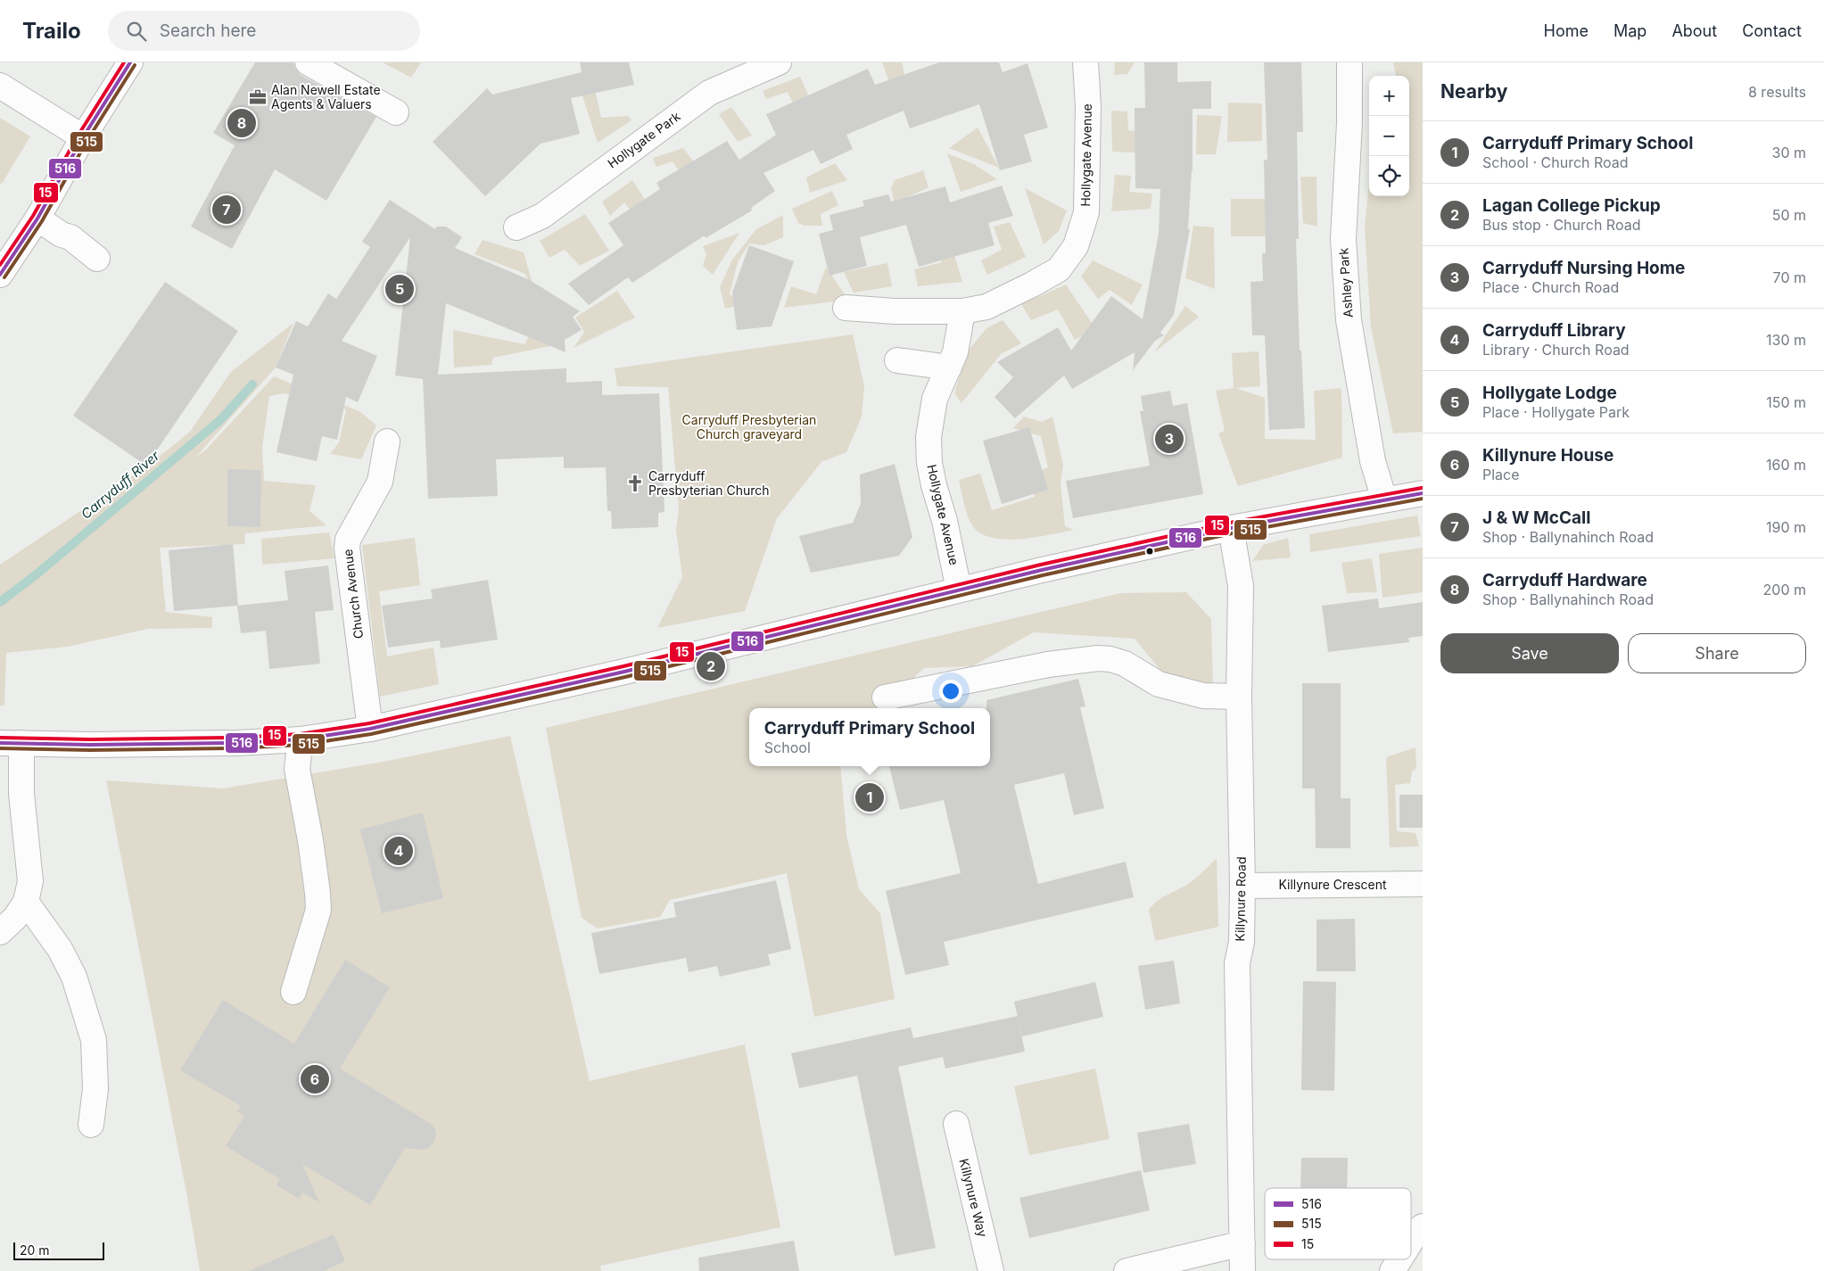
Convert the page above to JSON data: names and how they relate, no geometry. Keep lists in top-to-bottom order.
{
  "streets": {
    "main road": [
      "Hollygate Park",
      "Hollygate Avenue",
      "Ashley Park",
      "Church Avenue",
      "Killynure Crescent",
      "Killynure Road",
      "Killynure Way"
    ]
  },
  "crossings": [
    ["Killynure Crescent", "Killynure Road"]
  ],
  "water": ["Carryduff River"],
  "parks": ["Carryduff Presbyterian Church graveyard"],
  "places": {
    "office": ["Alan Newell Estate Agents & Valuers"],
    "church": ["Carryduff Presbyterian Church"]
  },
  "lines": ["transit line 516", "transit line 15", "transit line 515"],
  "legend": ["516", "515", "15"],
  "scale_bar": "20 m",
  "page": {
    "header": "Trailo",
    "search": "Search here",
    "nav": [
      "Home",
      "Map",
      "About",
      "Contact"
    ],
    "heading": ["Nearby", "8 results"],
    "map_buttons": ["+", "−"],
    "pins": [
      "8",
      "7",
      "5",
      "3",
      "2",
      "1",
      "4",
      "6"
    ],
    "list": [
      {
        "mark": "1",
        "name": "Carryduff Primary School",
        "note": "School · Church Road",
        "value": "30 m"
      },
      {
        "mark": "2",
        "name": "Lagan College Pickup",
        "note": "Bus stop · Church Road",
        "value": "50 m"
      },
      {
        "mark": "3",
        "name": "Carryduff Nursing Home",
        "note": "Place · Church Road",
        "value": "70 m"
      },
      {
        "mark": "4",
        "name": "Carryduff Library",
        "note": "Library · Church Road",
        "value": "130 m"
      },
      {
        "mark": "5",
        "name": "Hollygate Lodge",
        "note": "Place · Hollygate Park",
        "value": "150 m"
      },
      {
        "mark": "6",
        "name": "Killynure House",
        "note": "Place",
        "value": "160 m"
      },
      {
        "mark": "7",
        "name": "J & W McCall",
        "note": "Shop · Ballynahinch Road",
        "value": "190 m"
      },
      {
        "mark": "8",
        "name": "Carryduff Hardware",
        "note": "Shop · Ballynahinch Road",
        "value": "200 m"
      }
    ],
    "buttons": ["Save", "Share"],
    "popup": ["Carryduff Primary School", "School"],
    "scale": "20 m"
  }
}
